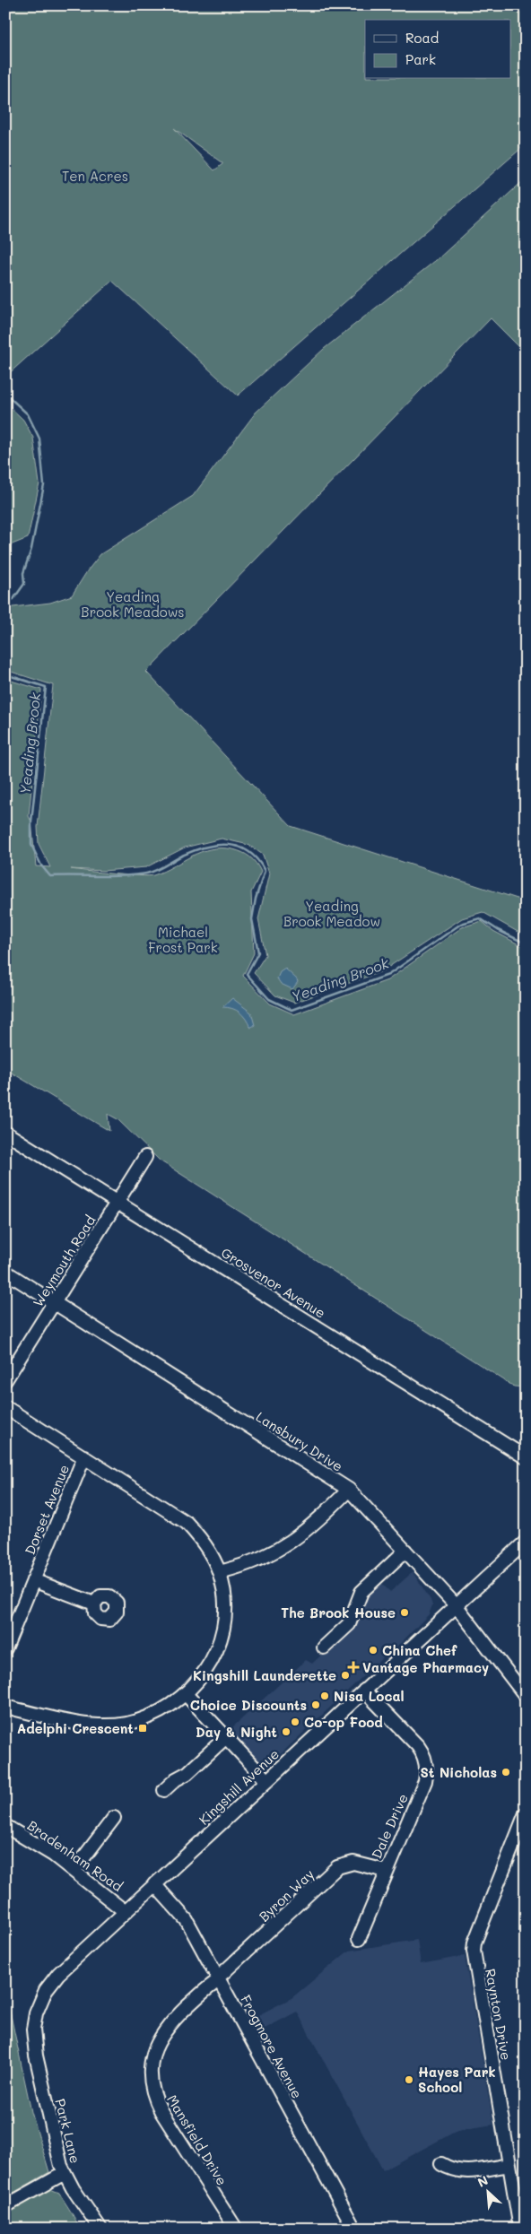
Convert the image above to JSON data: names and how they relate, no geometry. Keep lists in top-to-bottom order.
{
  "streets": {
    "street": [
      "Weymouth Road",
      "Grosvenor Avenue",
      "Lansbury Drive",
      "Dorset Avenue",
      "Kingshill Avenue",
      "Dale Drive",
      "Bradenham Road",
      "Byron Way",
      "Raynton Drive",
      "Frogmore Avenue",
      "Park Lane",
      "Mansfield Drive"
    ]
  },
  "crossings": [
    ["Weymouth Road", "Grosvenor Avenue"],
    ["Weymouth Road", "Lansbury Drive"],
    ["Lansbury Drive", "Kingshill Avenue"],
    ["Kingshill Avenue", "Dale Drive"],
    ["Kingshill Avenue", "Bradenham Road"],
    ["Kingshill Avenue", "Frogmore Avenue"],
    ["Kingshill Avenue", "Park Lane"],
    ["Dale Drive", "Byron Way"],
    ["Byron Way", "Frogmore Avenue"],
    ["Byron Way", "Mansfield Drive"],
    ["Frogmore Avenue", "Mansfield Drive"]
  ],
  "water": ["Yeading Brook"],
  "parks": [
    "Ten Acres",
    "Yeading Brook Meadows",
    "Yeading Brook Meadow",
    "Michael Frost Park"
  ],
  "places": {
    "other": [
      "The Brook House",
      "China Chef",
      "Kingshill Launderette",
      "Nisa Local",
      "Choice Discounts",
      "Co-op Food",
      "Day & Night",
      "St Nicholas",
      "Hayes Park School"
    ],
    "health": ["Vantage Pharmacy"],
    "transit": ["Adelphi Crescent"]
  },
  "legend": ["Road", "Park"],
  "north": "top left"
}
